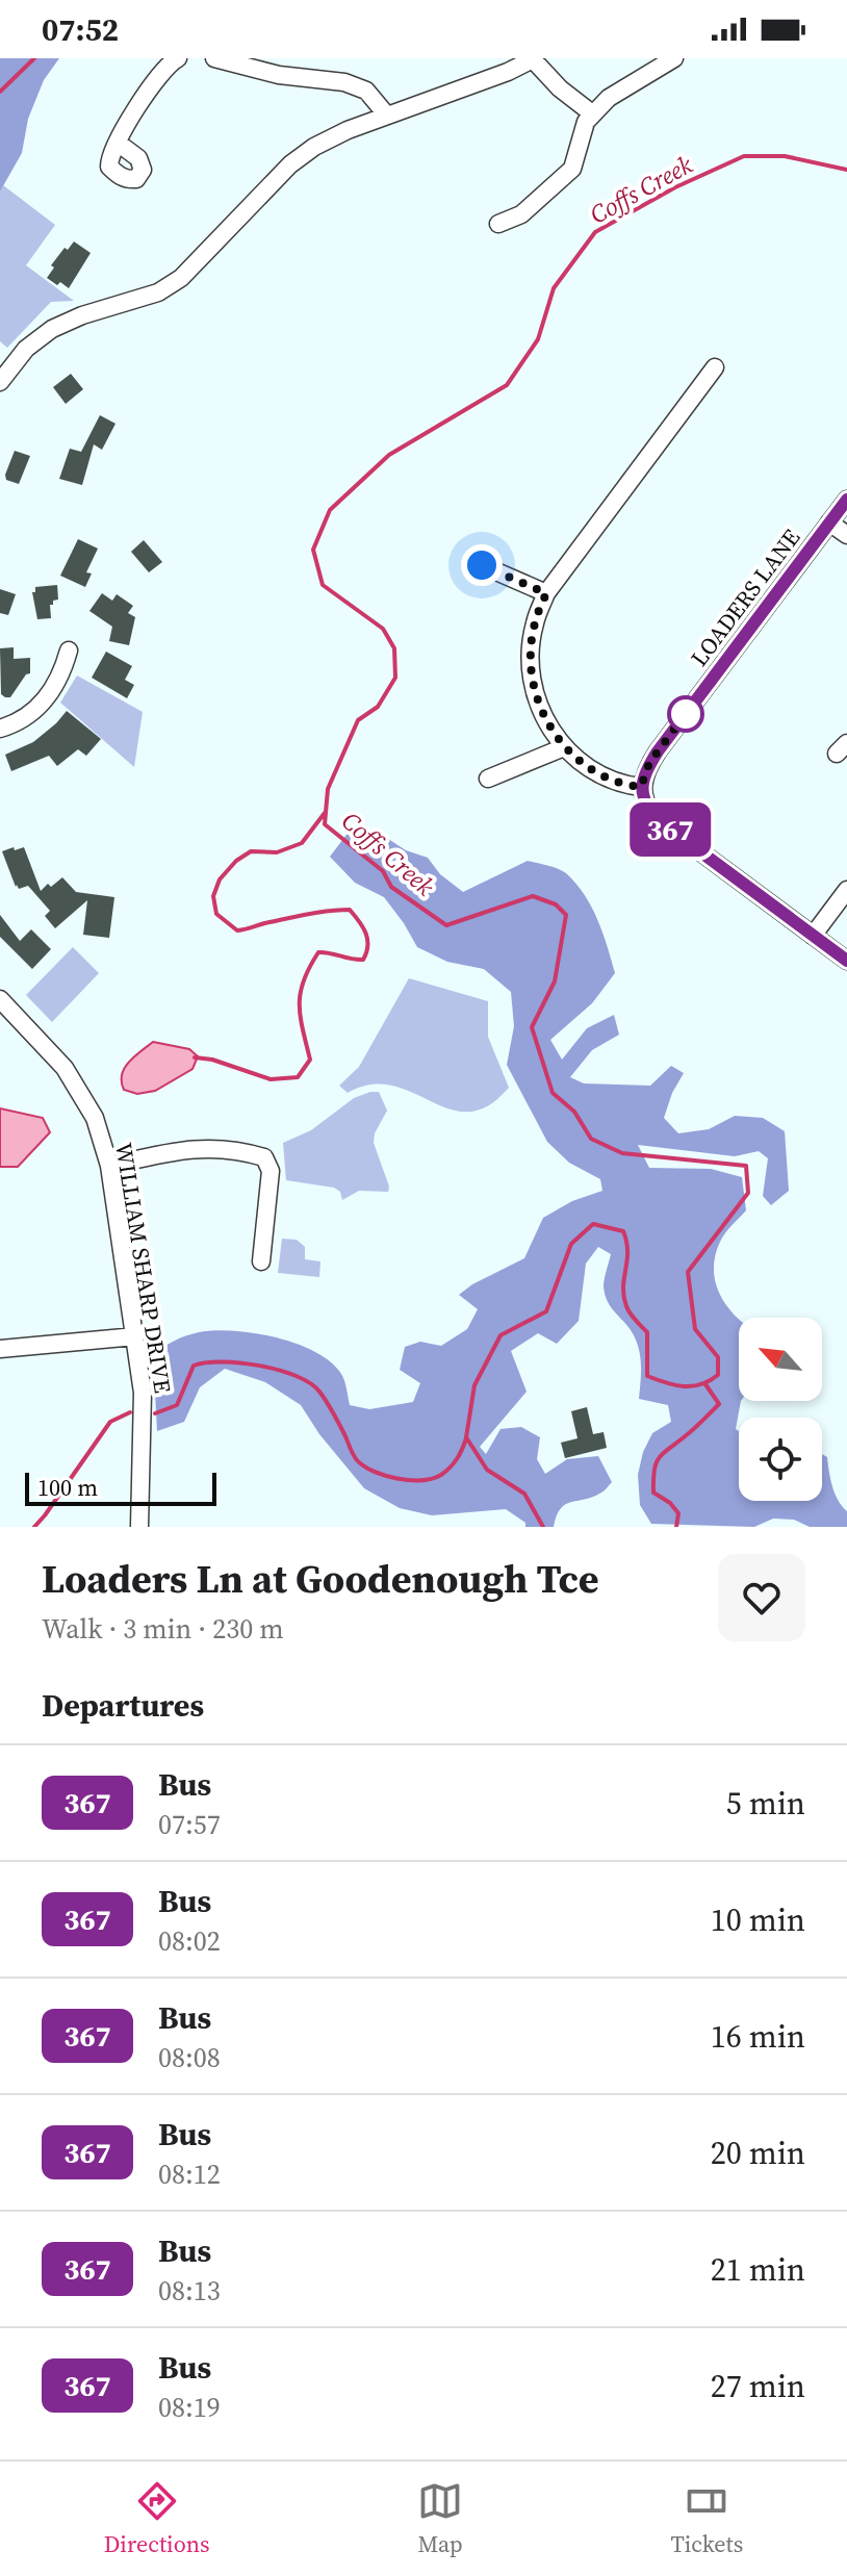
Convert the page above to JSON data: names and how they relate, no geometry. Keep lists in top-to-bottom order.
{
  "streets": {
    "street": ["LOADERS LANE", "WILLIAM SHARP DRIVE"]
  },
  "water": ["Coffs Creek"],
  "lines": ["bus line 367"],
  "scale_bar": "100 m",
  "north": "top left",
  "page": {
    "status": "07:52",
    "on_map": "367",
    "scale": "100 m",
    "heading": [
      ["Loaders Ln at Goodenough Tce", "Walk · 3 min · 230 m"],
      "Departures"
    ],
    "list": [
      {
        "mark": "367",
        "name": "Bus",
        "note": "07:57",
        "value": "5 min"
      },
      {
        "mark": "367",
        "name": "Bus",
        "note": "08:02",
        "value": "10 min"
      },
      {
        "mark": "367",
        "name": "Bus",
        "note": "08:08",
        "value": "16 min"
      },
      {
        "mark": "367",
        "name": "Bus",
        "note": "08:12",
        "value": "20 min"
      },
      {
        "mark": "367",
        "name": "Bus",
        "note": "08:13",
        "value": "21 min"
      },
      {
        "mark": "367",
        "name": "Bus",
        "note": "08:19",
        "value": "27 min"
      }
    ],
    "tabs": ["Directions", "Map", "Tickets"]
  }
}
